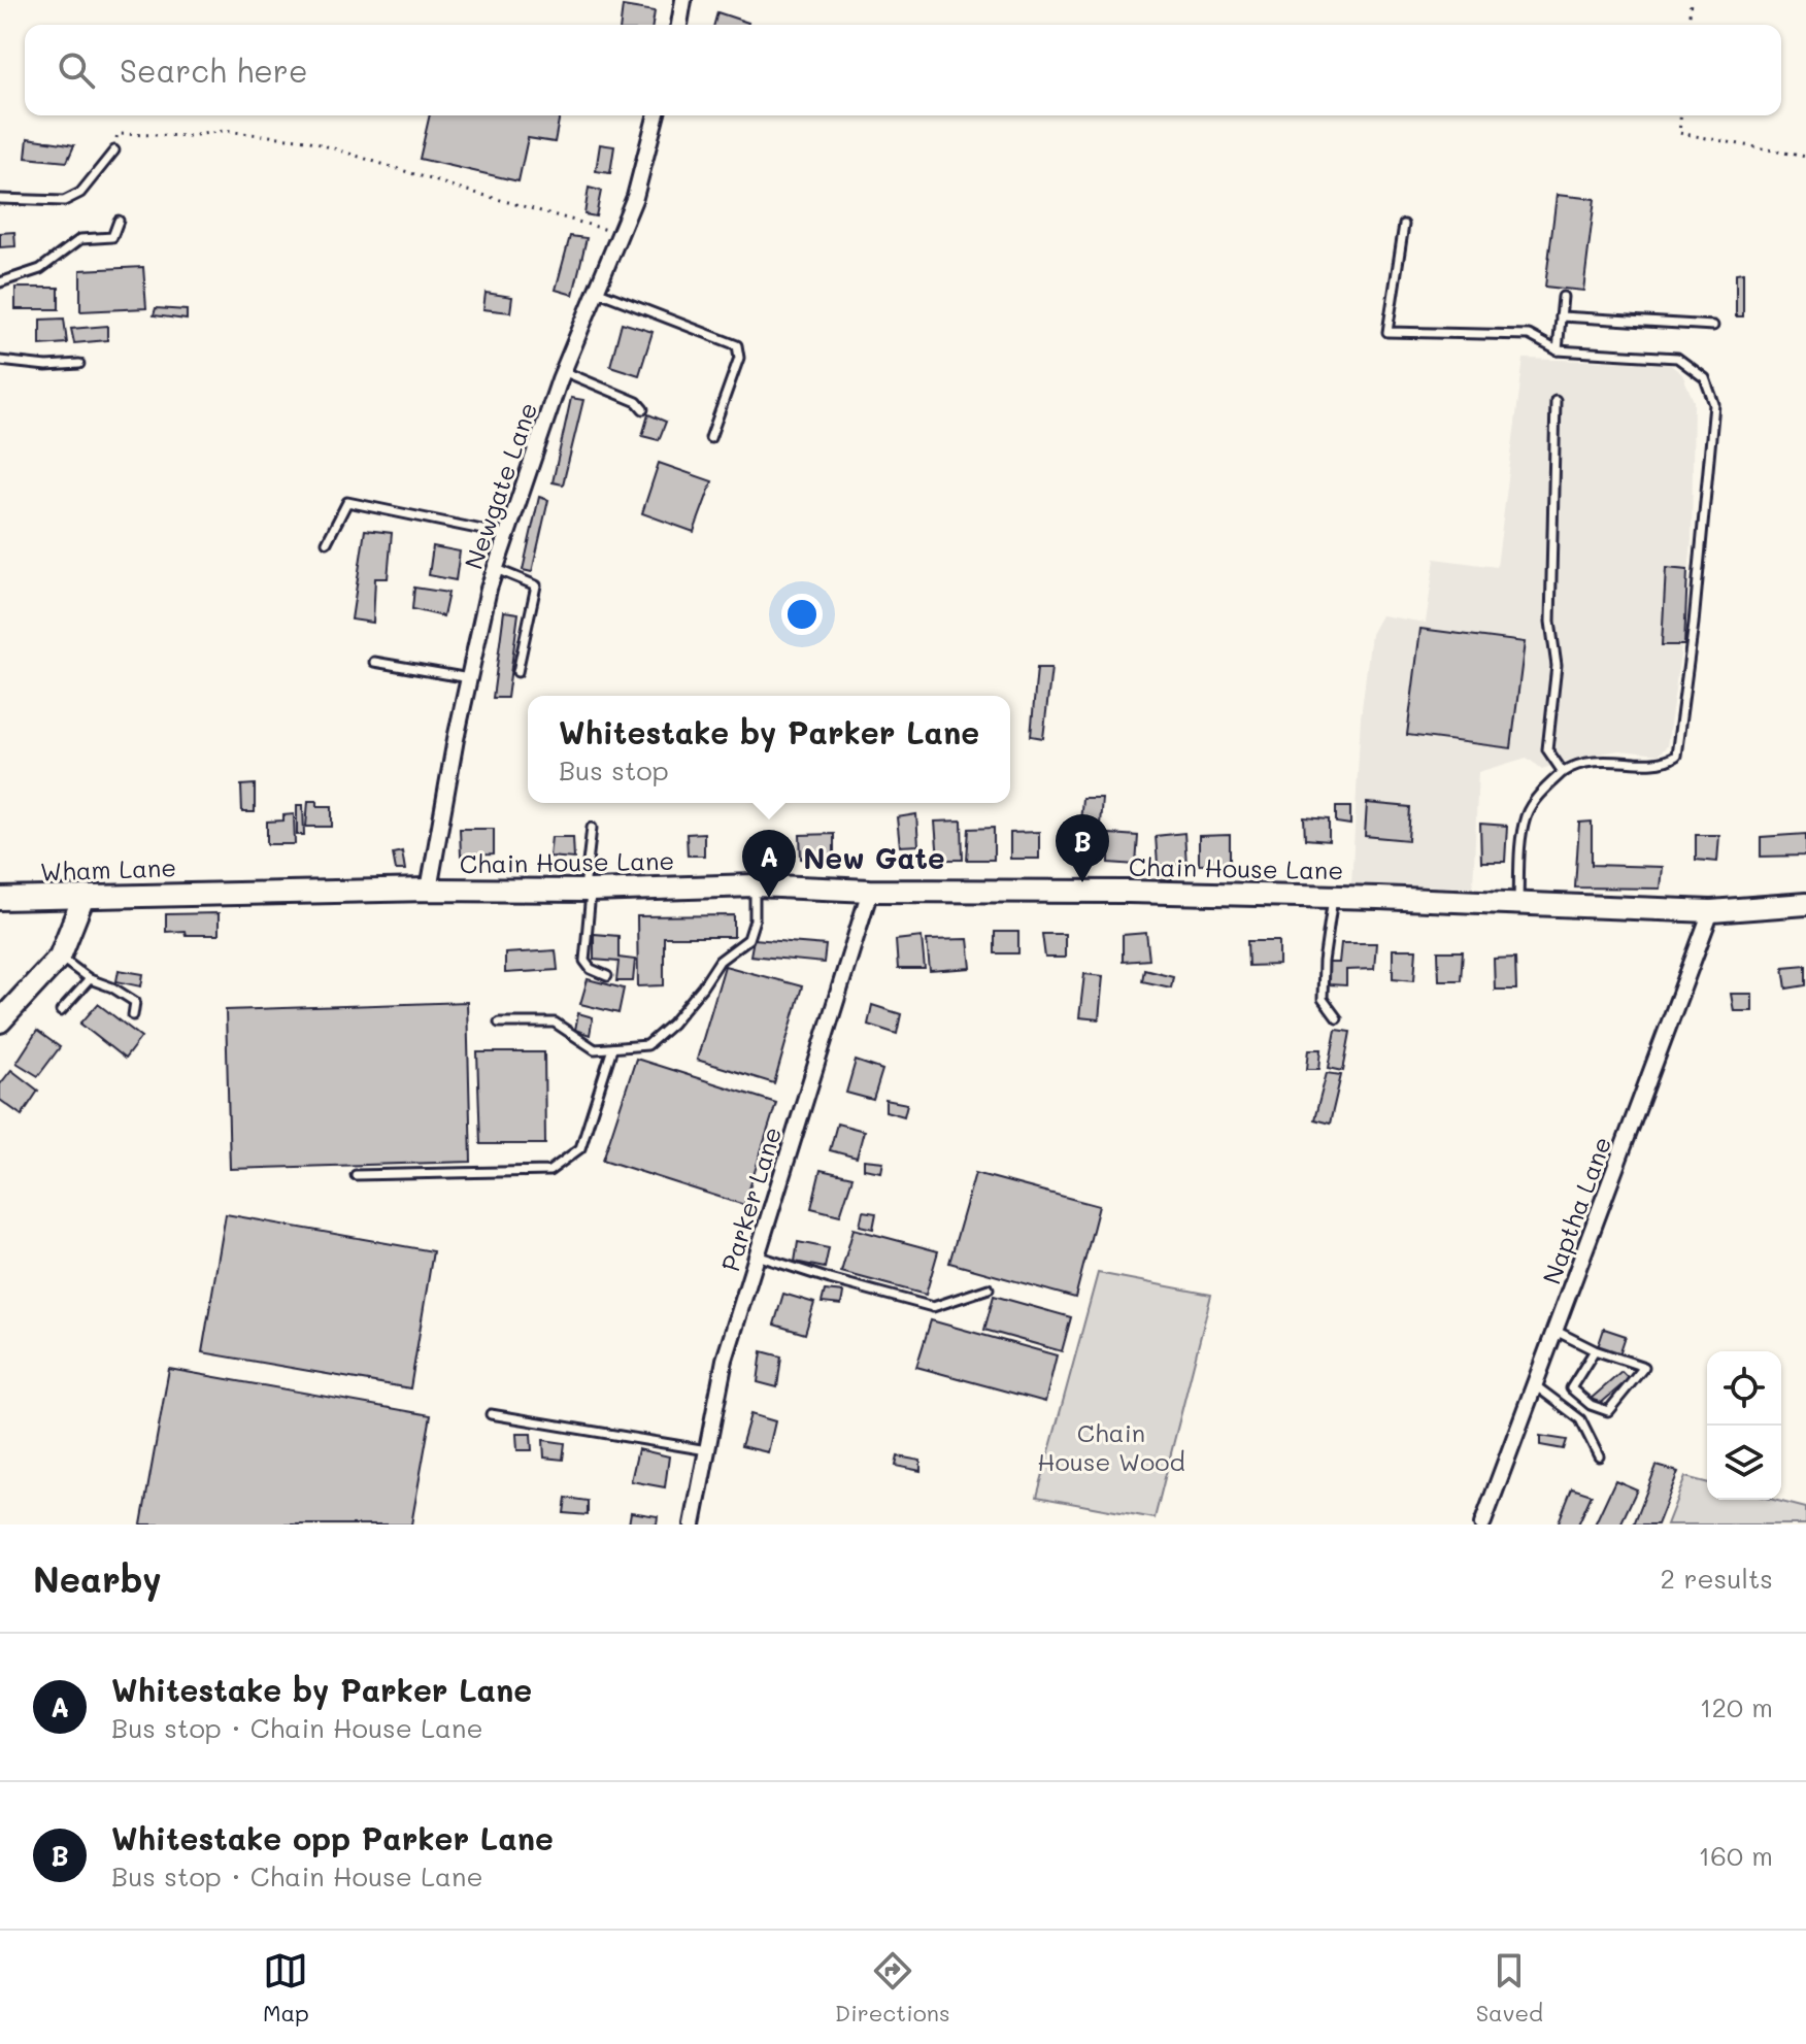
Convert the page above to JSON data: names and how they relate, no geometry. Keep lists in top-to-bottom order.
{
  "streets": {
    "street": [
      "Newgate Lane",
      "Chain House Lane",
      "Wham Lane",
      "Parker Lane",
      "Naptha Lane"
    ]
  },
  "crossings": [
    ["Newgate Lane", "Chain House Lane"],
    ["Chain House Lane", "Wham Lane"],
    ["Chain House Lane", "Parker Lane"],
    ["Chain House Lane", "Naptha Lane"]
  ],
  "districts": ["New Gate"],
  "parks": ["Chain House Wood"],
  "page": {
    "search": "Search here",
    "popup": ["Whitestake by Parker Lane", "Bus stop"],
    "pins": ["B", "A"],
    "heading": ["Nearby", "2 results"],
    "list": [
      {
        "mark": "A",
        "name": "Whitestake by Parker Lane",
        "note": "Bus stop · Chain House Lane",
        "value": "120 m"
      },
      {
        "mark": "B",
        "name": "Whitestake opp Parker Lane",
        "note": "Bus stop · Chain House Lane",
        "value": "160 m"
      }
    ],
    "nav": ["Map", "Directions", "Saved"]
  }
}
